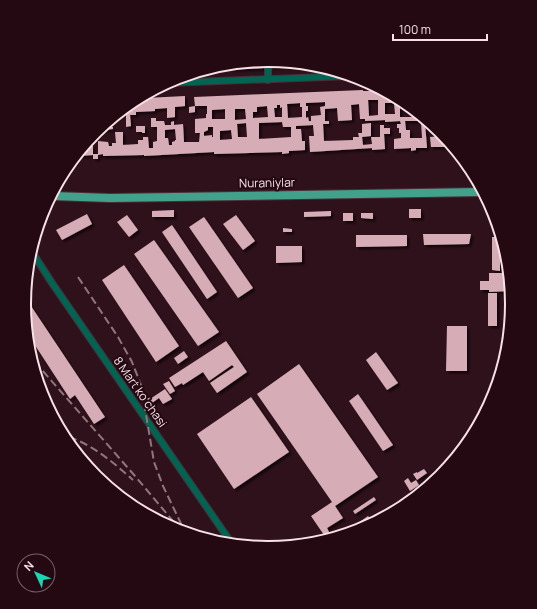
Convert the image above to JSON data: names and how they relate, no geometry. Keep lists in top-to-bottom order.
{
  "streets": {
    "main road": ["Nuraniylar"],
    "street": ["8 Mart koʻchasi"]
  },
  "scale_bar": "100 m",
  "north": "top left"
}
